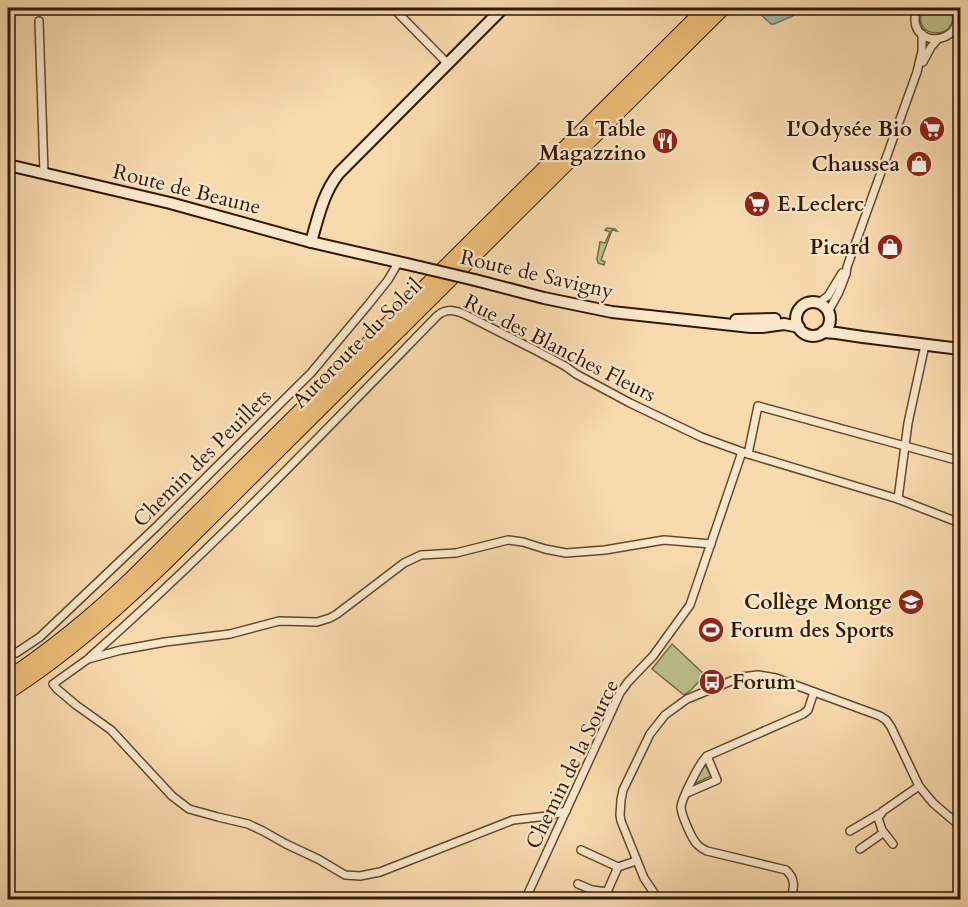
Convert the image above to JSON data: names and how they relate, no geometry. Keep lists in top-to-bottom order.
{
  "streets": {
    "highway": ["Autoroute du Soleil"],
    "main road": ["Route de Beaune", "Route de Savigny"],
    "street": ["Rue des Blanches Fleurs", "Chemin des Peuillets", "Chemin de la Source"]
  },
  "crossings": [
    ["Route de Beaune", "Route de Savigny"],
    ["Route de Savigny", "Chemin des Peuillets"],
    ["Rue des Blanches Fleurs", "Chemin de la Source"]
  ],
  "places": {
    "supermarket": ["L'Odysée Bio", "E.Leclerc"],
    "restaurant": ["La Table Magazzino"],
    "shop": ["Chaussea", "Picard"],
    "school or university": ["Collège Monge"],
    "sports": ["Forum des Sports"],
    "bus stop": ["Forum"]
  }
}
